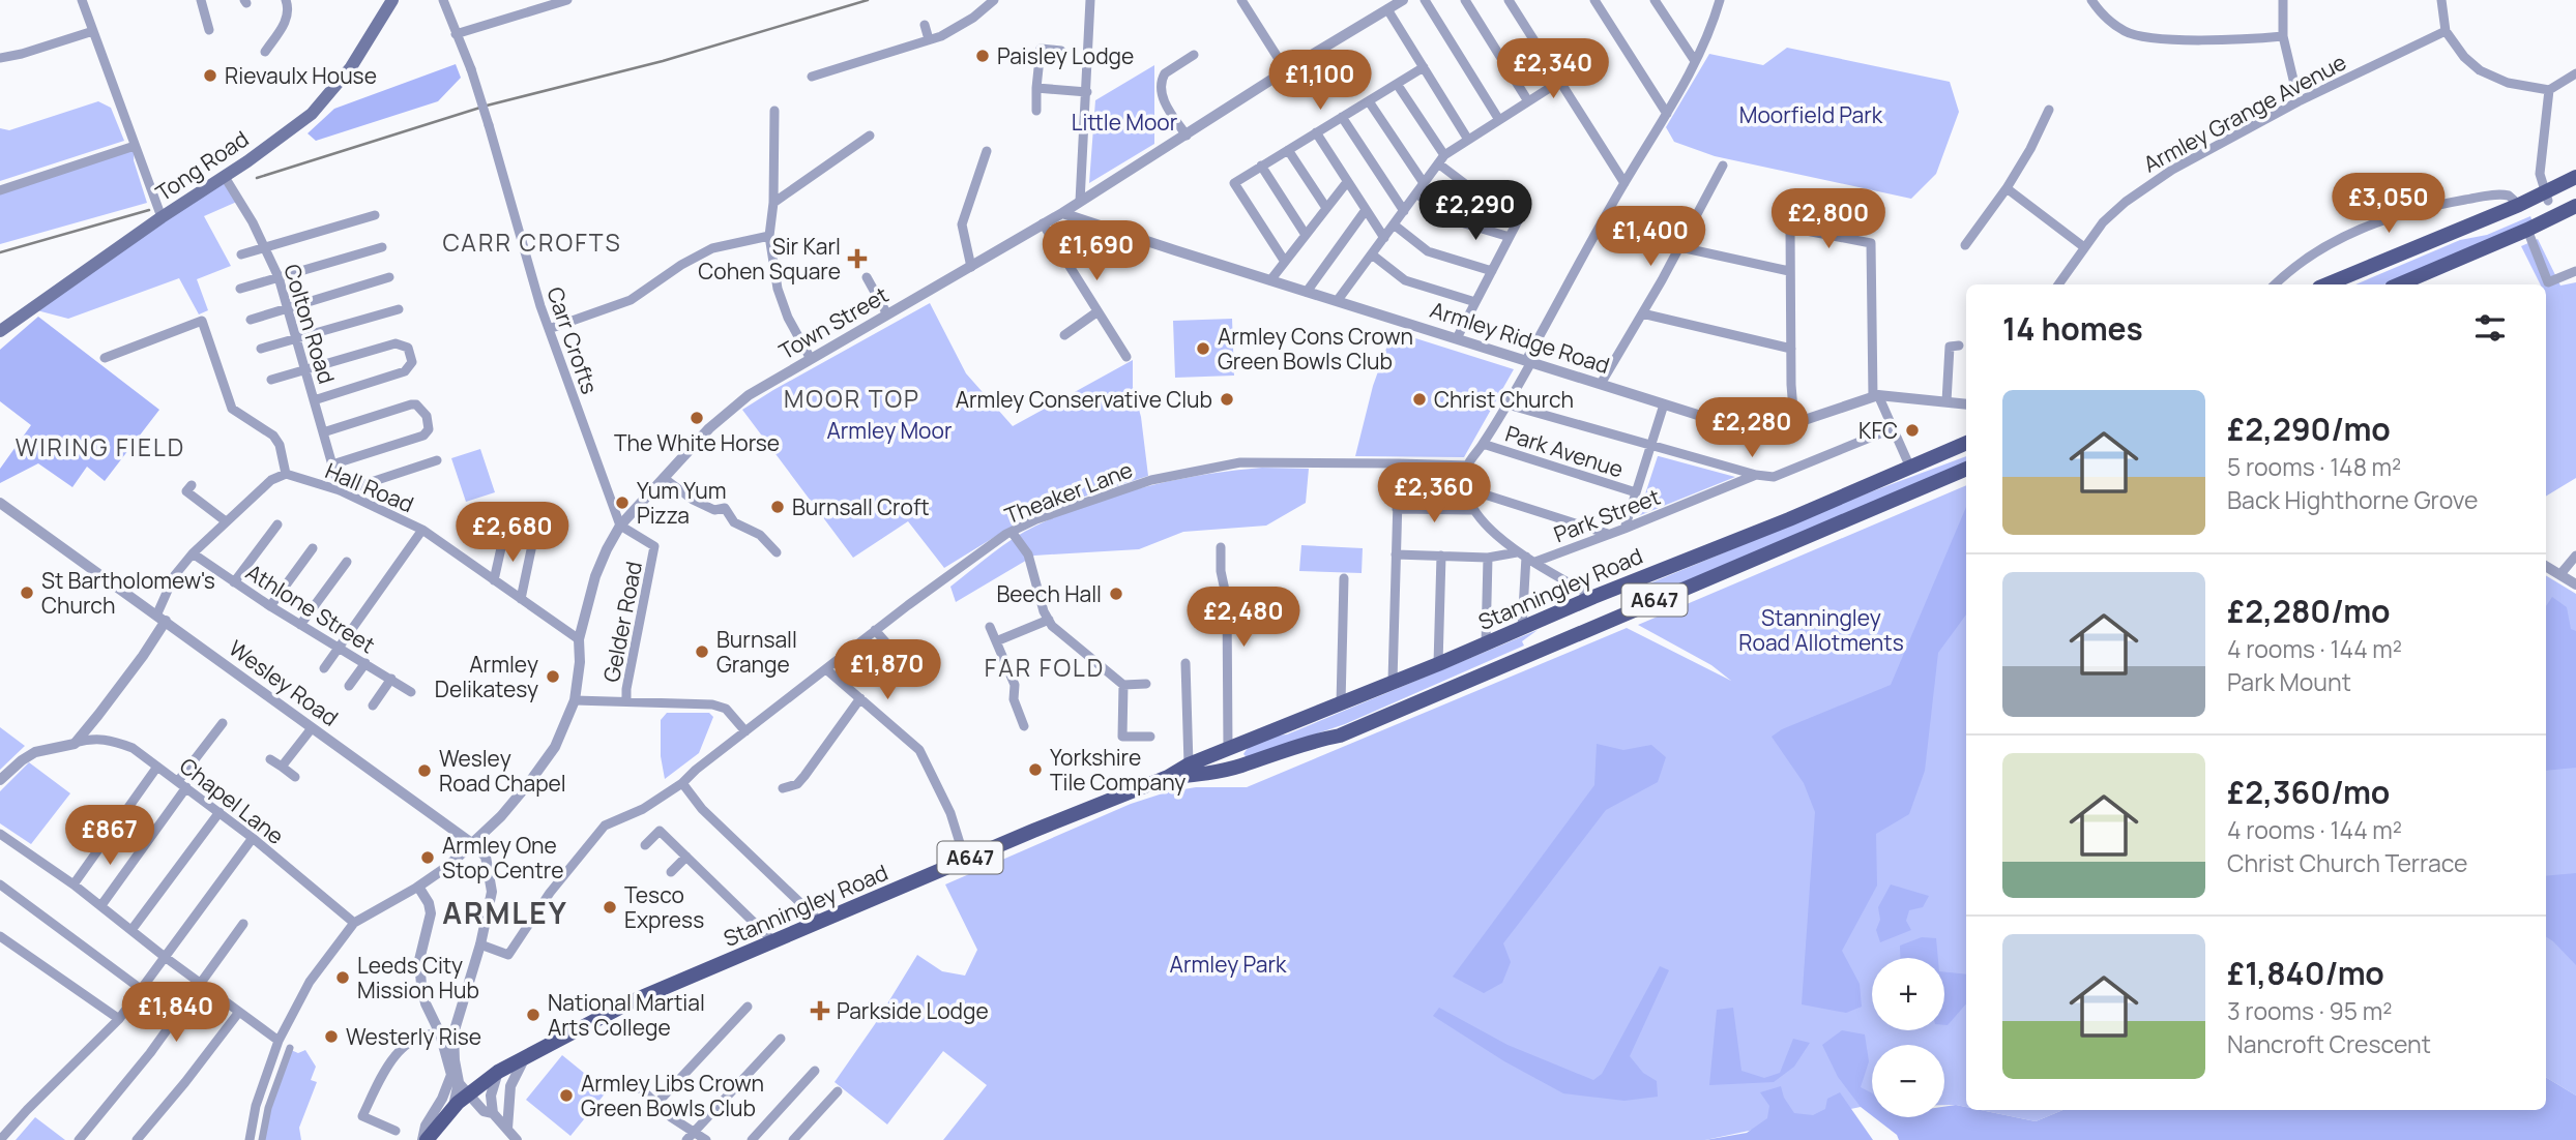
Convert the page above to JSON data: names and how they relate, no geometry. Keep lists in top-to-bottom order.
{
  "streets": {
    "main road": ["Tong Road", "Stanningley Road", "A647"],
    "street": [
      "Armley Grange Avenue",
      "Town Street",
      "Colton Road",
      "Armley Ridge Road",
      "Carr Crofts",
      "Park Avenue",
      "Hall Road",
      "Theaker Lane",
      "Park Street",
      "Athlone Street",
      "Gelder Road",
      "Wesley Road",
      "Chapel Lane"
    ]
  },
  "crossings": [
    ["Tong Road", "Colton Road"],
    ["Town Street", "Armley Ridge Road"],
    ["Town Street", "Carr Crofts"],
    ["Town Street", "Hall Road"],
    ["Town Street", "Gelder Road"],
    ["Town Street", "Wesley Road"],
    ["Colton Road", "Hall Road"],
    ["Carr Crofts", "Gelder Road"],
    ["Stanningley Road", "A647"]
  ],
  "districts": [
    "CARR CROFTS",
    "MOOR TOP",
    "WIRING FIELD",
    "FAR FOLD",
    "ARMLEY"
  ],
  "parks": [
    "Moorfield Park",
    "Little Moor",
    "Armley Moor",
    "Stanningley Road Allotments",
    "Armley Park"
  ],
  "places": {
    "other": [
      "Paisley Lodge",
      "Rievaulx House",
      "Armley Cons Crown Green Bowls Club",
      "Armley Conservative Club",
      "Christ Church",
      "The White Horse",
      "KFC",
      "Yum Yum Pizza",
      "Burnsall Croft",
      "St Bartholomew's Church",
      "Beech Hall",
      "Burnsall Grange",
      "Armley Delikatesy",
      "Yorkshire Tile Company",
      "Wesley Road Chapel",
      "Armley One Stop Centre",
      "Tesco Express",
      "Leeds City Mission Hub",
      "National Martial Arts College",
      "Westerly Rise",
      "Armley Libs Crown Green Bowls Club"
    ],
    "health": ["Sir Karl Cohen Square", "Parkside Lodge"]
  },
  "page": {
    "price": [
      "£2,340",
      "£1,100",
      "£3,050",
      "£2,290",
      "£2,800",
      "£1,400",
      "£1,690",
      "£2,280",
      "£2,360",
      "£2,680",
      "£2,480",
      "£1,870",
      "£867",
      "£1,840"
    ],
    "heading": "14 homes",
    "list": [
      {
        "name": "£2,290/mo",
        "note": "5 rooms · 148 m² · Back Highthorne Grove"
      },
      {
        "name": "£2,280/mo",
        "note": "4 rooms · 144 m² · Park Mount"
      },
      {
        "name": "£2,360/mo",
        "note": "4 rooms · 144 m² · Christ Church Terrace"
      },
      {
        "name": "£1,840/mo",
        "note": "3 rooms · 95 m² · Nancroft Crescent"
      }
    ],
    "map_buttons": ["+", "−"]
  }
}
